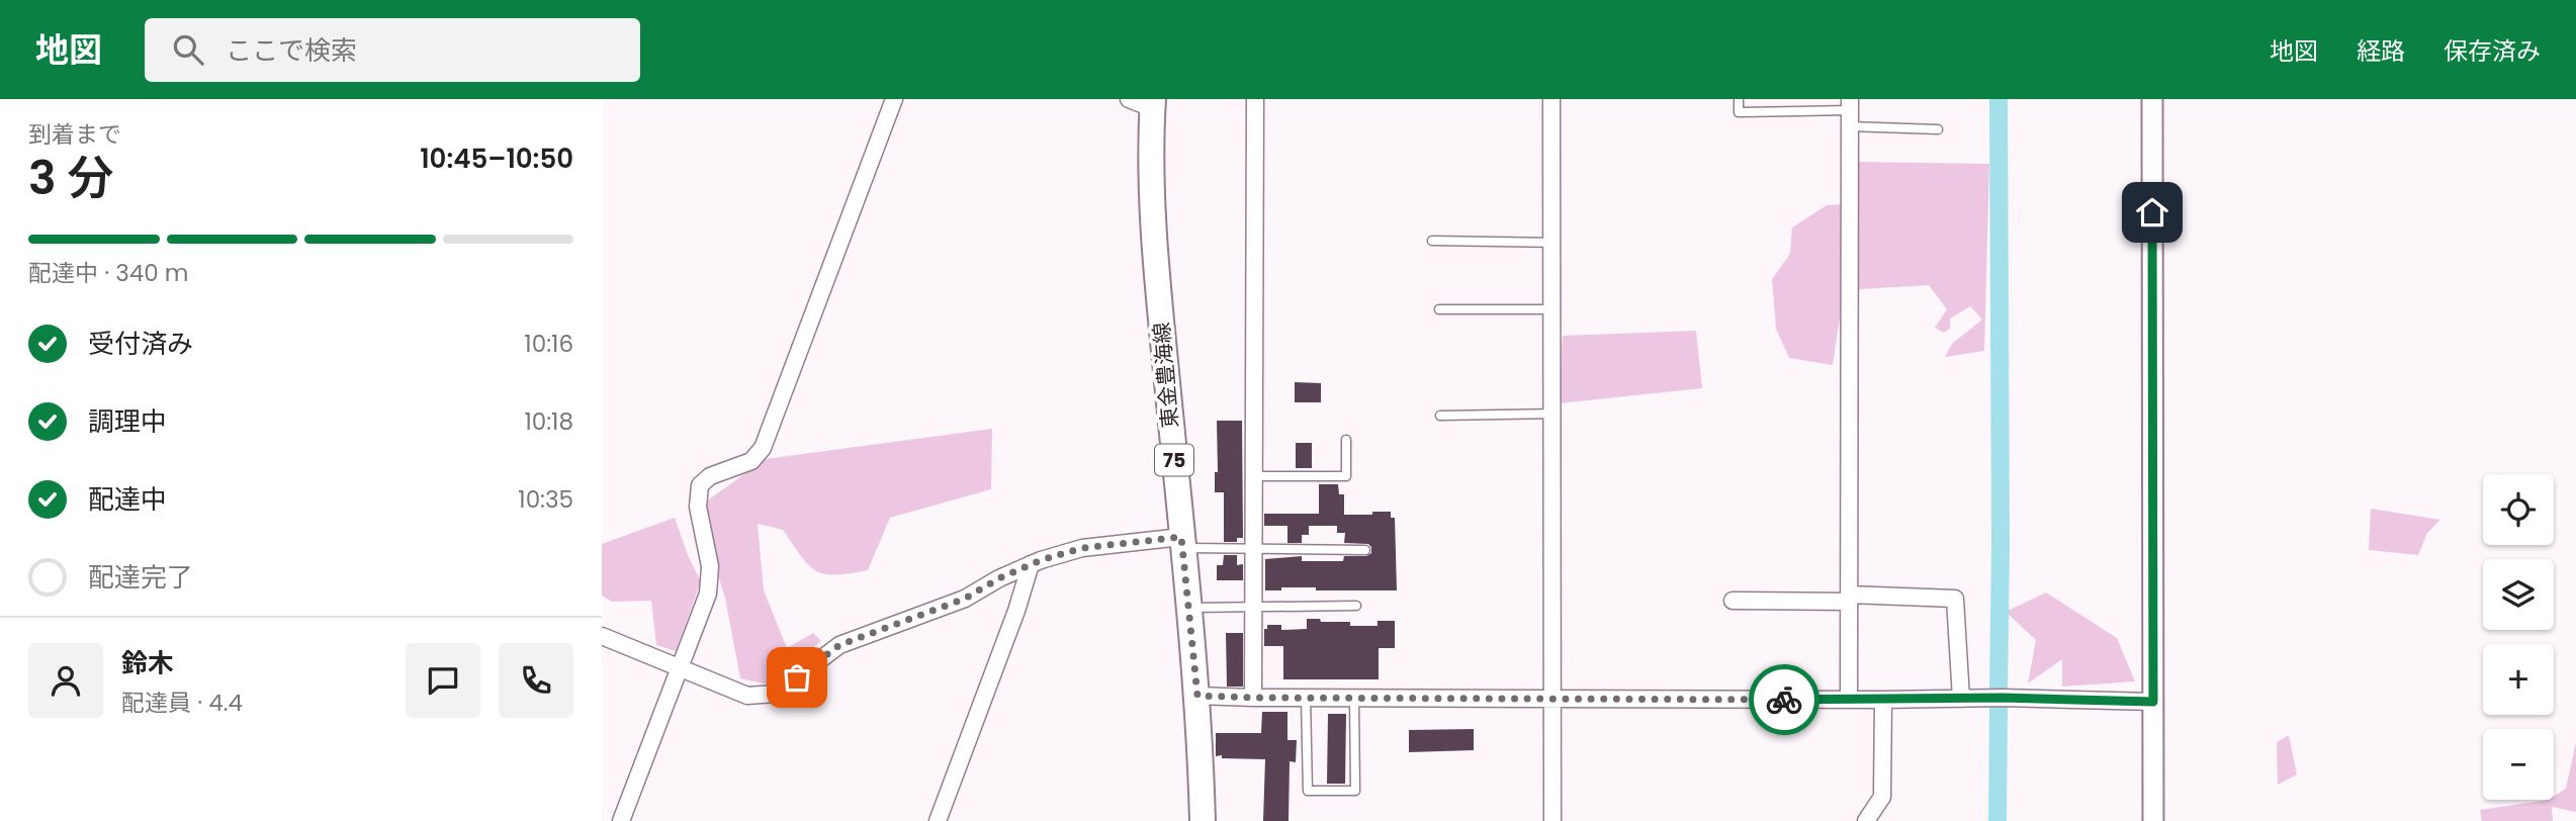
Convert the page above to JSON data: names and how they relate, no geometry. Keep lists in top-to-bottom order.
{
  "streets": {
    "main road": ["東金豊海線", "75"]
  },
  "page": {
    "header": "地図",
    "search": "ここで検索",
    "nav": ["地図", "経路", "保存済み"],
    "heading": ["3 分", "到着まで", "10:45–10:50"],
    "panel": ["鈴木", "配達員 · 4.4"],
    "bar": "配達中 · 340 m",
    "list": [
      ["受付済み", "10:16"],
      ["調理中", "10:18"],
      ["配達中", "10:35"],
      "配達完了"
    ],
    "map_buttons": ["+", "−"]
  }
}
